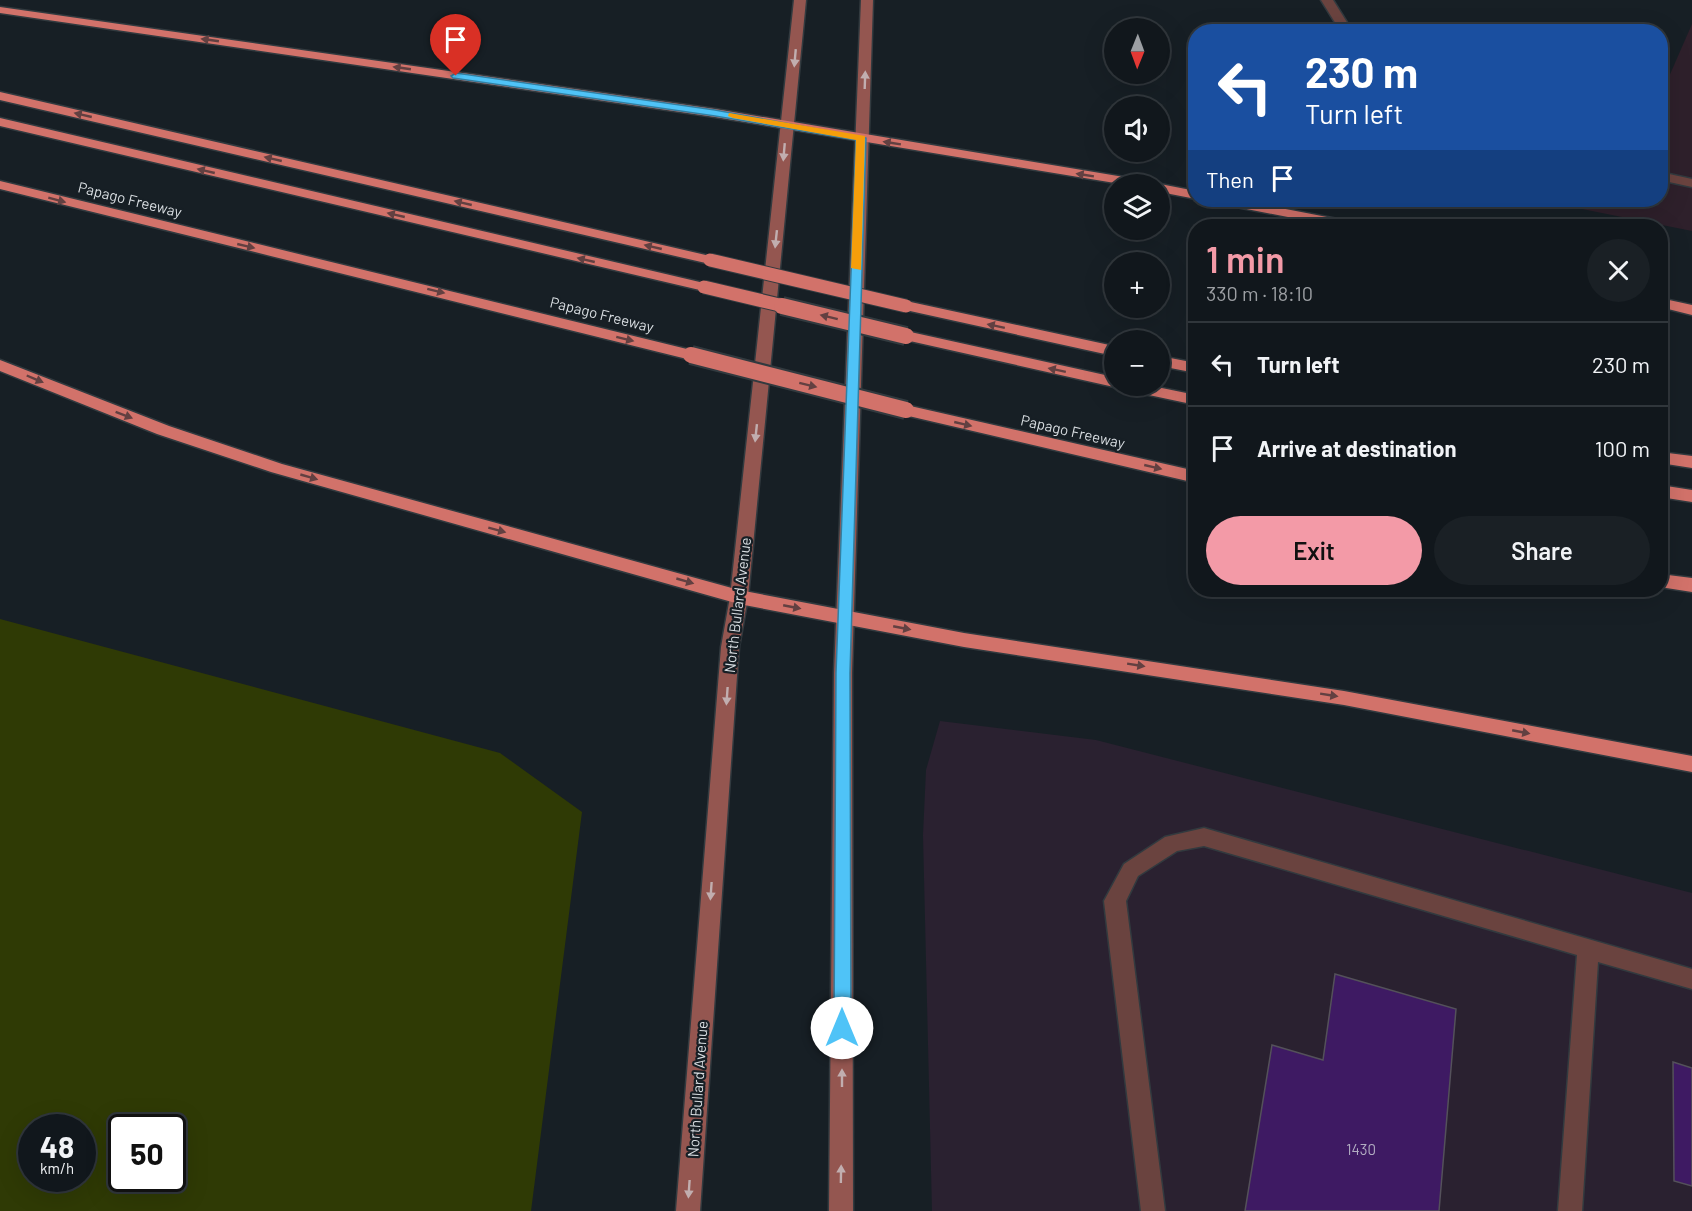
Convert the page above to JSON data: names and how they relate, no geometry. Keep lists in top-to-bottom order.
{
  "streets": {
    "highway": ["Papago Freeway"],
    "main road": ["North Bullard Avenue"]
  },
  "house_numbers": ["1430"],
  "north": "bottom",
  "page": {
    "map_buttons": ["+", "−"],
    "turn": ["230 m", "Turn left"],
    "then": "Then",
    "heading": ["1 min", "330 m · 18:10"],
    "list": [
      {
        "name": "Turn left",
        "value": "230 m"
      },
      {
        "name": "Arrive at destination",
        "value": "100 m"
      }
    ],
    "buttons": ["Exit", "Share"],
    "speed": "48 km/h",
    "limit": "50"
  }
}
